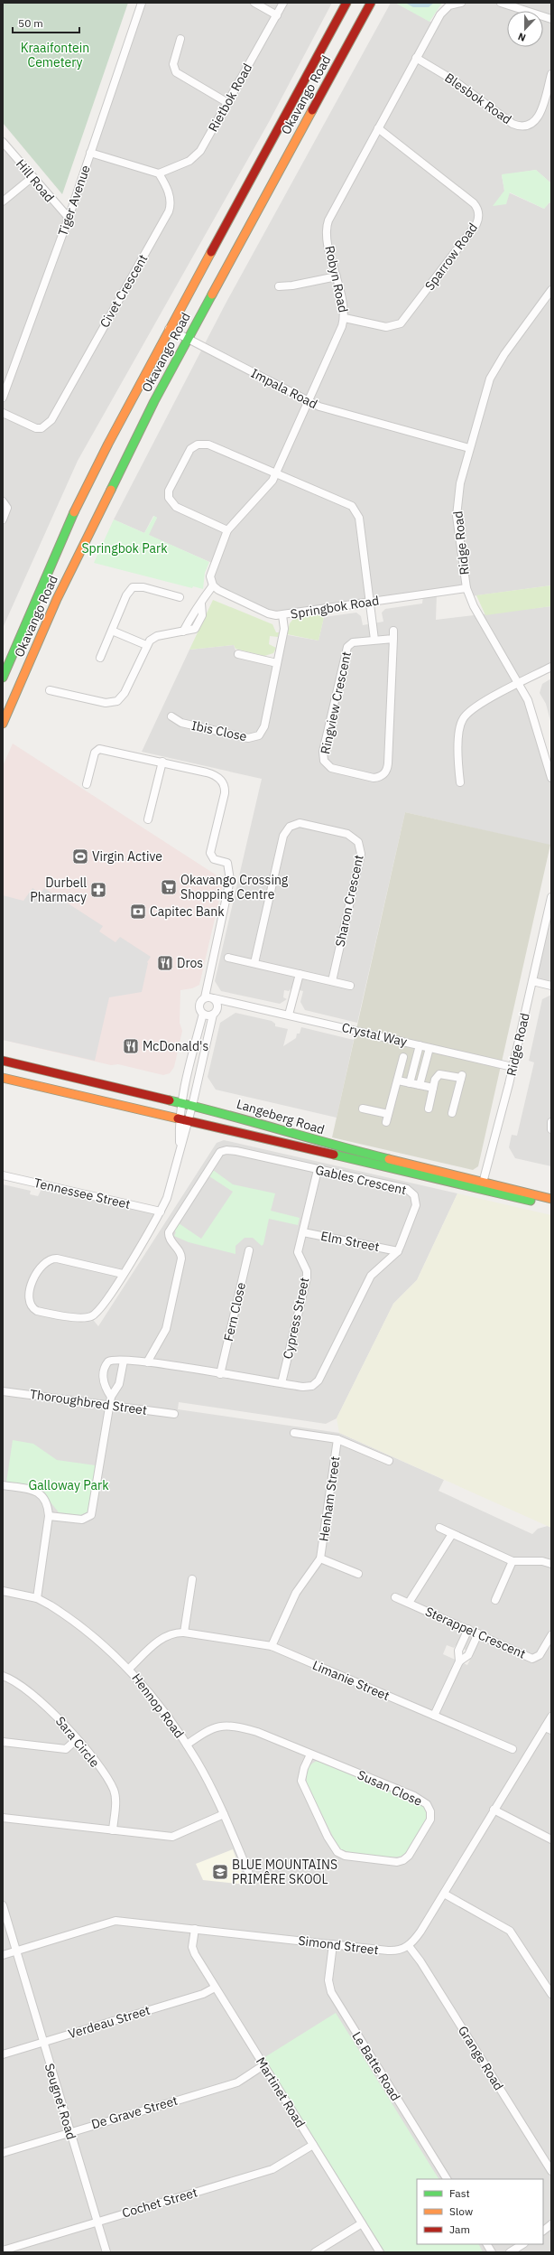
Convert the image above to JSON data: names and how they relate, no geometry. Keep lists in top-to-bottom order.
{
  "streets": {
    "main road": ["Okavango Road", "Langeberg Road"],
    "street": [
      "Rietbok Road",
      "Blesbok Road",
      "Hill Road",
      "Tiger Avenue",
      "Sparrow Road",
      "Robyn Road",
      "Civet Crescent",
      "Impala Road",
      "Ridge Road",
      "Springbok Road",
      "Ringview Crescent",
      "Ibis Close",
      "Sharon Crescent",
      "Crystal Way",
      "Gables Crescent",
      "Tennessee Street",
      "Elm Street",
      "Fern Close",
      "Cypress Street",
      "Thoroughbred Street",
      "Henham Street",
      "Sterappel Crescent",
      "Limanie Street",
      "Hennop Road",
      "Sara Circle",
      "Susan Close",
      "Simond Street",
      "Verdeau Street",
      "Grange Road",
      "Le Batte Road",
      "Martinet Road",
      "Seugnet Road",
      "De Grave Street",
      "Cochet Street"
    ]
  },
  "crossings": [
    ["Okavango Road", "Impala Road"],
    ["Rietbok Road", "Civet Crescent"],
    ["Blesbok Road", "Robyn Road"],
    ["Hill Road", "Tiger Avenue"],
    ["Sparrow Road", "Robyn Road"],
    ["Robyn Road", "Impala Road"],
    ["Robyn Road", "Springbok Road"],
    ["Impala Road", "Ridge Road"],
    ["Ridge Road", "Springbok Road"],
    ["Ridge Road", "Crystal Way"],
    ["Ridge Road", "Langeberg Road"],
    ["Springbok Road", "Ibis Close"],
    ["Gables Crescent", "Elm Street"],
    ["Gables Crescent", "Fern Close"],
    ["Gables Crescent", "Cypress Street"],
    ["Elm Street", "Cypress Street"],
    ["Henham Street", "Limanie Street"],
    ["Limanie Street", "Hennop Road"],
    ["Hennop Road", "Susan Close"],
    ["Simond Street", "Grange Road"],
    ["Simond Street", "Le Batte Road"],
    ["Simond Street", "Martinet Road"],
    ["Simond Street", "Seugnet Road"],
    ["Verdeau Street", "Martinet Road"],
    ["Verdeau Street", "Seugnet Road"],
    ["Martinet Road", "De Grave Street"],
    ["Martinet Road", "Cochet Street"],
    ["Seugnet Road", "De Grave Street"],
    ["Seugnet Road", "Cochet Street"]
  ],
  "parks": ["Kraaifontein Cemetery", "Springbok Park", "Galloway Park"],
  "places": {
    "sports": ["Virgin Active"],
    "supermarket": ["Okavango Crossing Shopping Centre"],
    "pharmacy": ["Durbell Pharmacy"],
    "bank": ["Capitec Bank"],
    "restaurant": ["Dros", "McDonald's"],
    "school or university": ["BLUE MOUNTAINS PRIMÊRE SKOOL"]
  },
  "legend": ["Fast", "Slow", "Jam"],
  "scale_bar": "50 m",
  "north": "bottom"
}
